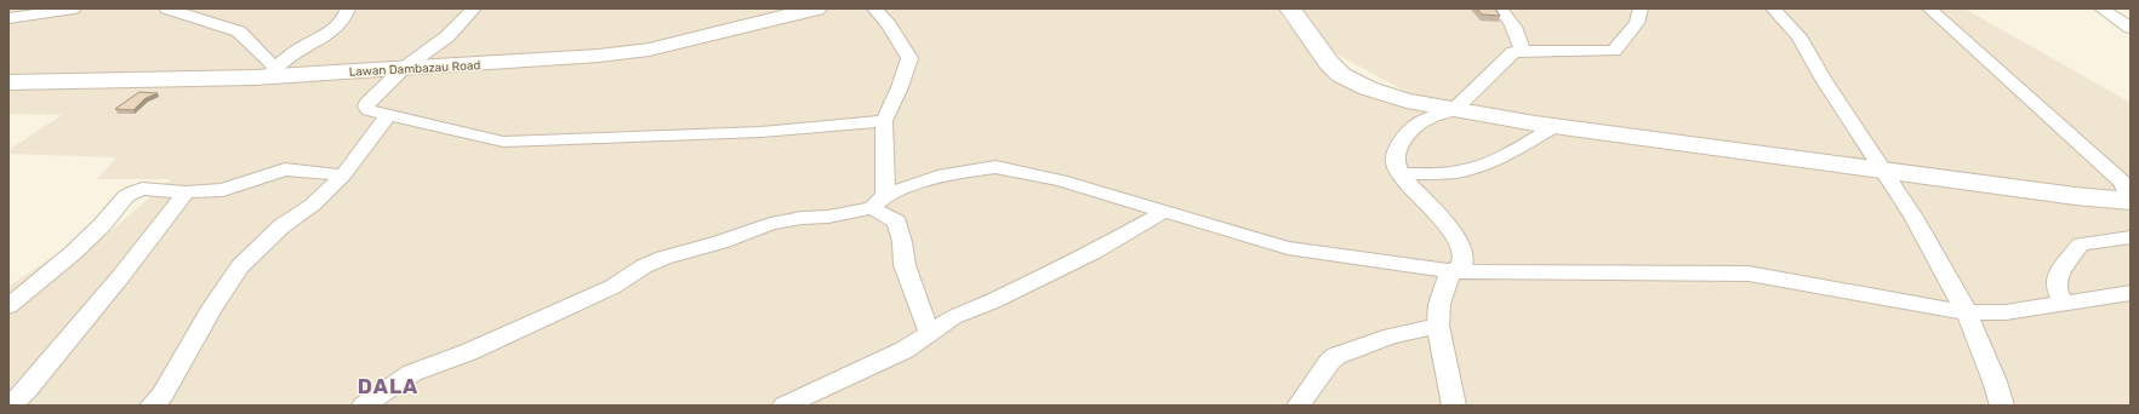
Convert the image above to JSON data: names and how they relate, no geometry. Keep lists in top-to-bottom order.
{
  "streets": {
    "main road": ["Lawan Dambazau Road"]
  },
  "districts": ["DALA"]
}
